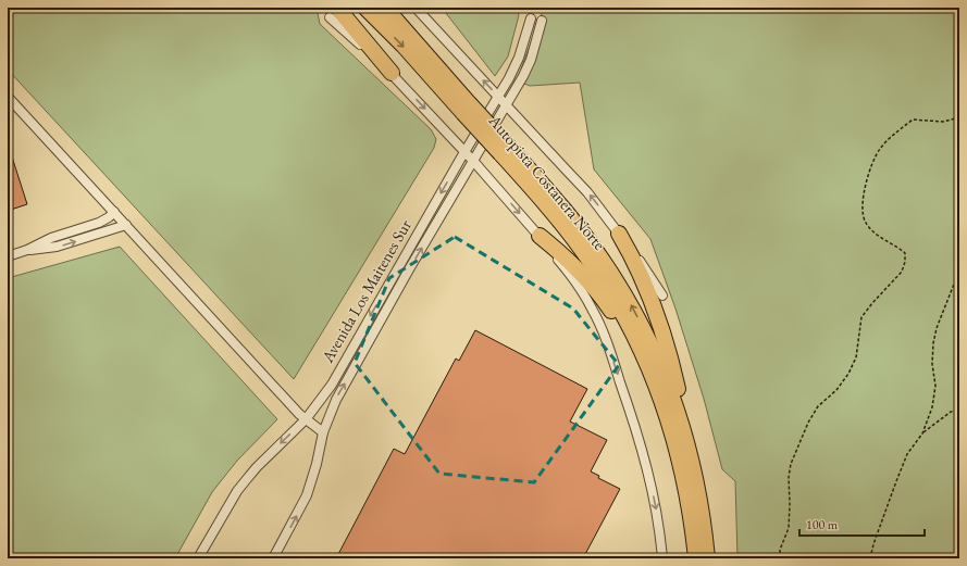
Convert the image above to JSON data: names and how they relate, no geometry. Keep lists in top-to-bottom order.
{
  "streets": {
    "highway": ["Autopista Costanera Norte"],
    "street": ["Avenida Los Maitenes Sur"]
  },
  "scale_bar": "100 m"
}
